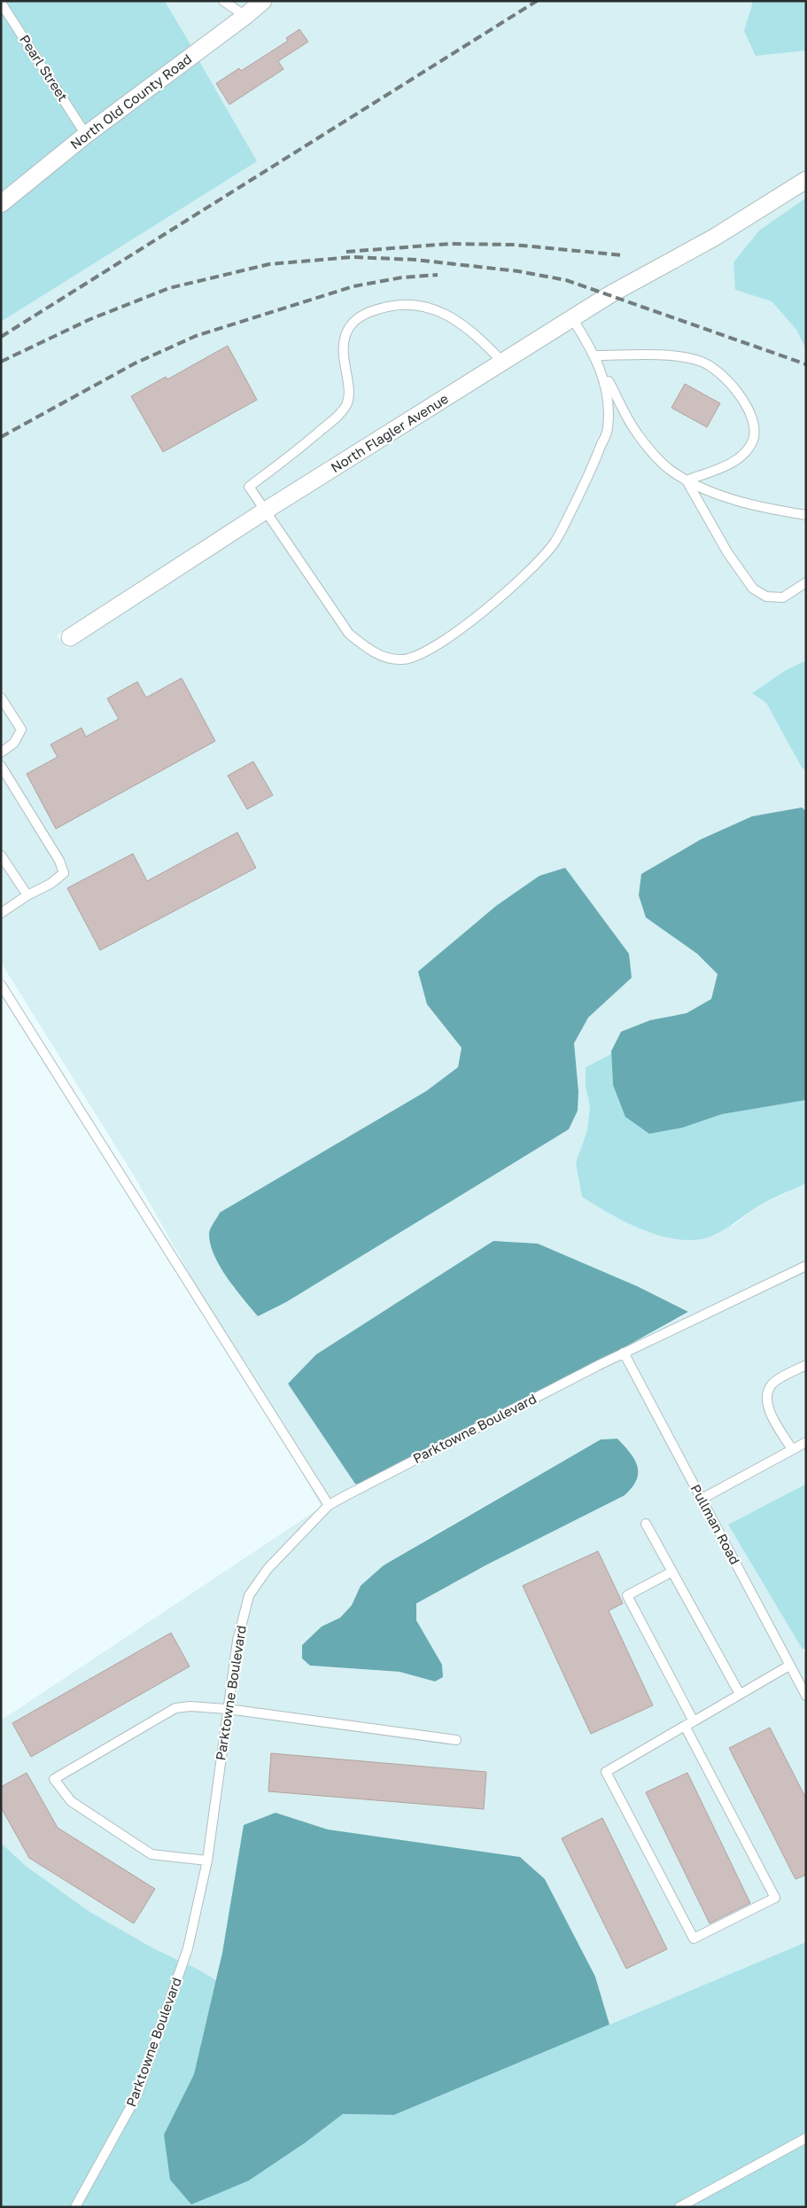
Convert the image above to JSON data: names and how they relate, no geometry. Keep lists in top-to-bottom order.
{
  "streets": {
    "street": ["North Old County Road", "North Flagler Avenue"],
    "lane": ["Pearl Street", "Parktowne Boulevard", "Pullman Road"]
  },
  "crossings": [
    ["Pearl Street", "North Old County Road"],
    ["Parktowne Boulevard", "Pullman Road"]
  ]
}
